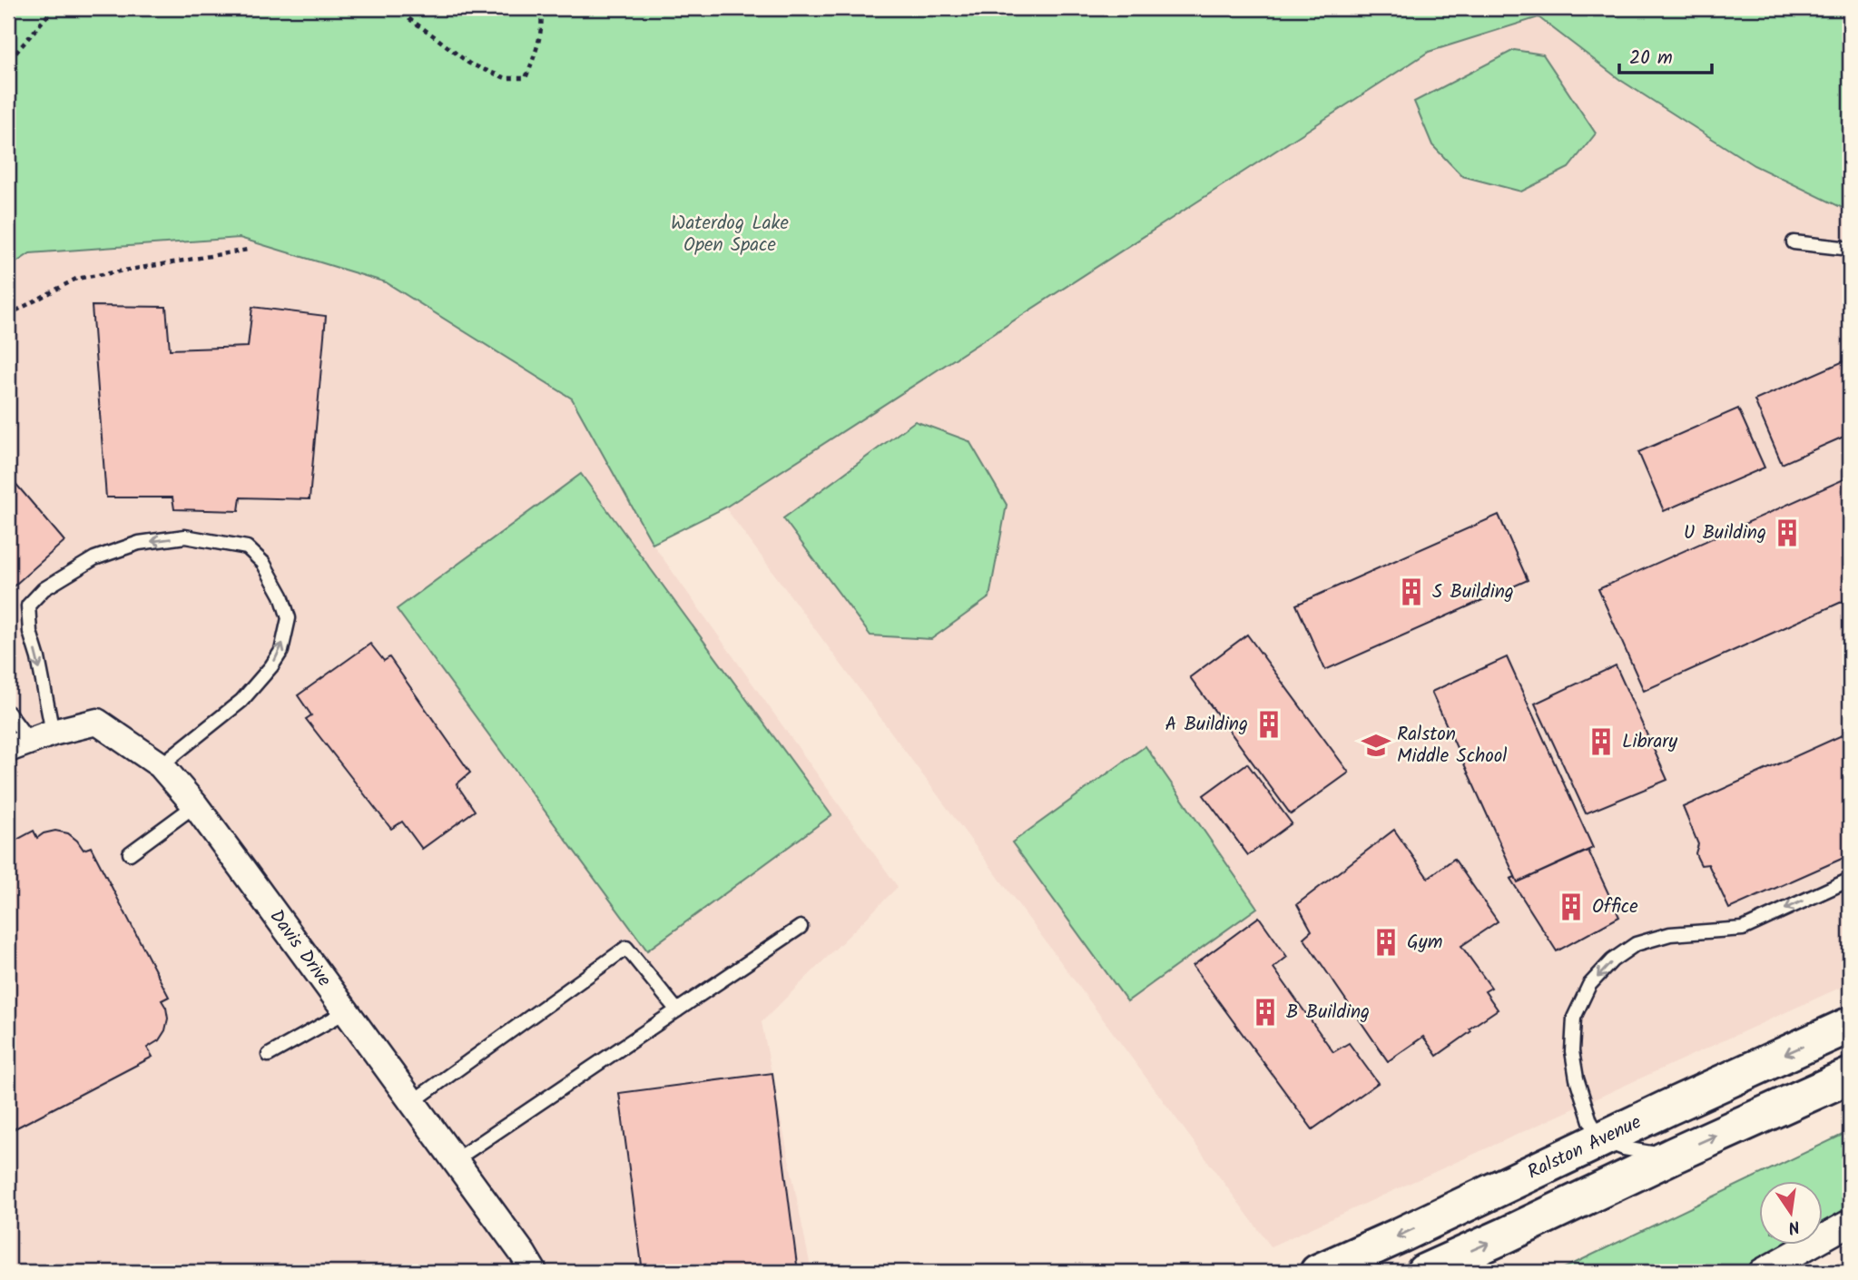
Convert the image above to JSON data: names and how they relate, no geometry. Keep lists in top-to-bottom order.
{
  "streets": {
    "main road": ["Ralston Avenue"],
    "street": ["Davis Drive"]
  },
  "parks": ["Waterdog Lake Open Space"],
  "places": {
    "building": [
      "U Building",
      "S Building",
      "A Building",
      "Library",
      "Office",
      "Gym",
      "B Building"
    ],
    "school or university": ["Ralston Middle School"]
  },
  "scale_bar": "20 m",
  "north": "bottom"
}
